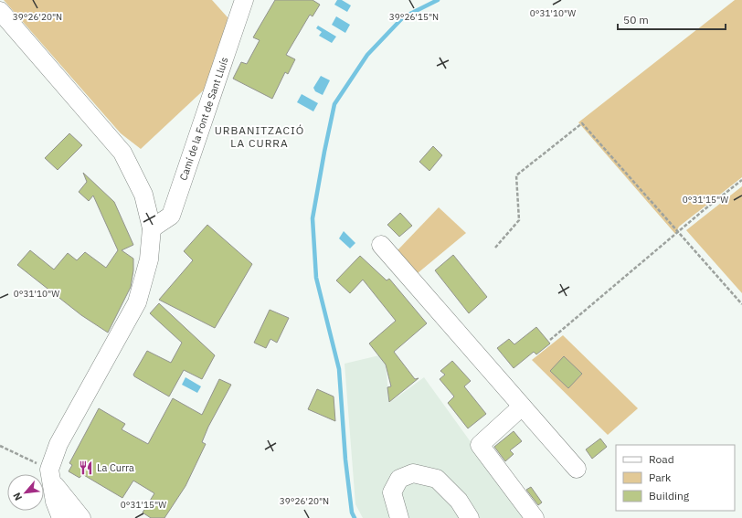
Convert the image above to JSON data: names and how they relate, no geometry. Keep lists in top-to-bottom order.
{
  "streets": {
    "street": ["Camí de la Font de Sant Lluís"]
  },
  "districts": ["URBANITZACIÓ LA CURRA"],
  "places": {
    "restaurant": ["La Curra"]
  },
  "legend": ["Road", "Park", "Building"],
  "scale_bar": "50 m",
  "north": "bottom left",
  "coordinates": [
    "0°31'10\"W",
    "39°26'20\"N",
    "39°26'15\"N",
    "0°31'15\"W"
  ]
}
